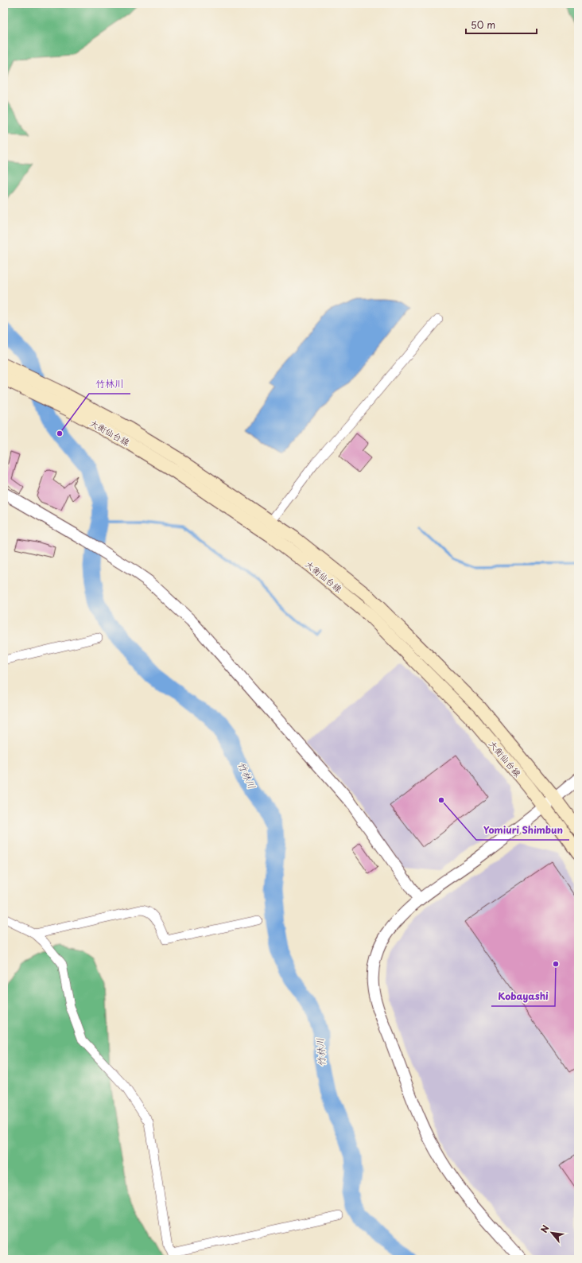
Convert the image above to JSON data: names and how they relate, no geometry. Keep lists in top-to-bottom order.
{
  "streets": {
    "main road": ["大衡仙台線"]
  },
  "water": ["竹林川"],
  "places": ["竹林川", "Yomiuri Shimbun", "Kobayashi"],
  "scale_bar": "50 m",
  "north": "top left"
}
